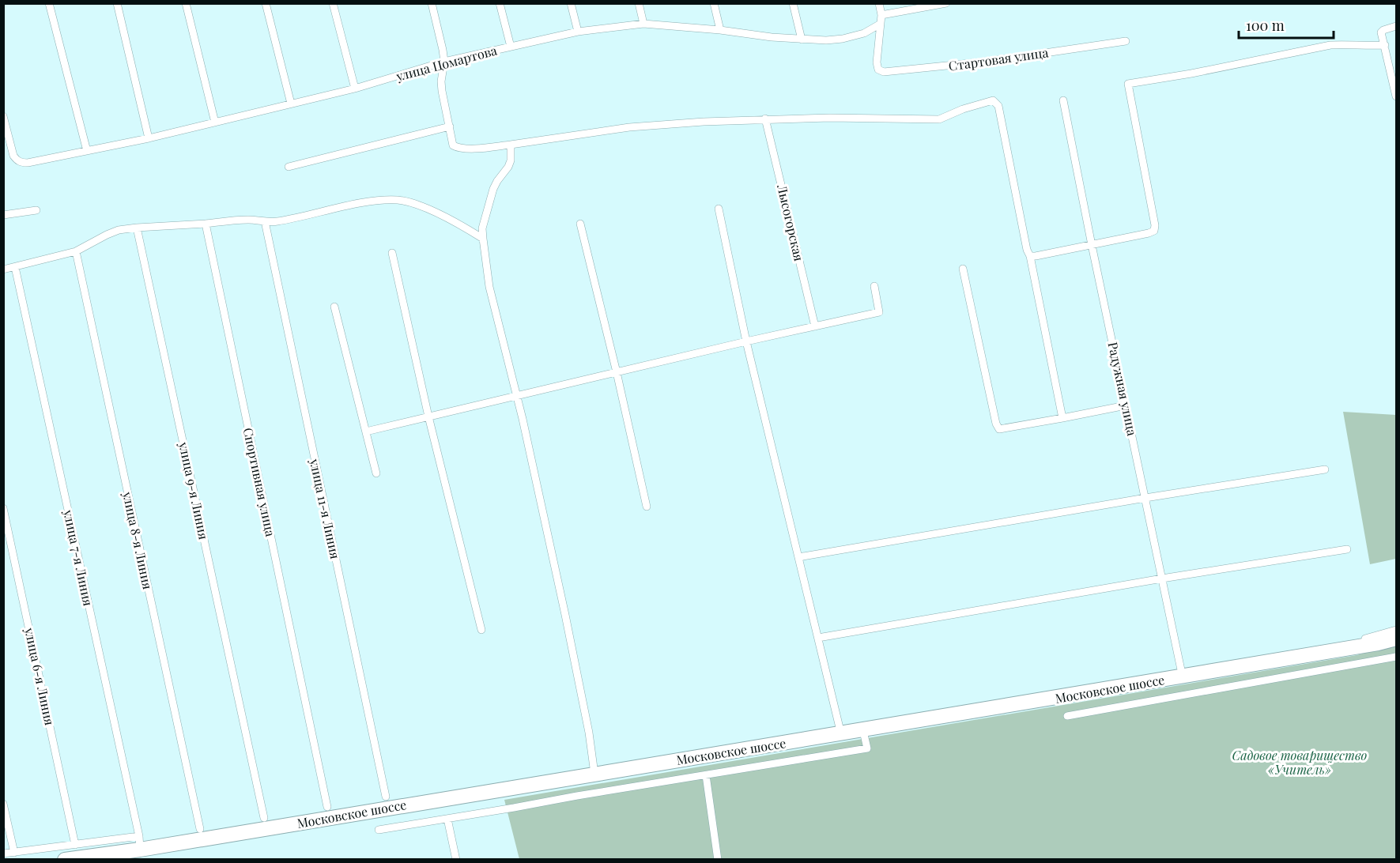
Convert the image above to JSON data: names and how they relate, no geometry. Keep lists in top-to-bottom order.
{
  "streets": {
    "highway": ["Московское шоссе"],
    "street": [
      "Стартовая улица",
      "улица Цомартова",
      "Лысогорская",
      "Радужная улица",
      "Спортивная улица",
      "улица 9-я Линия",
      "улица 11-я Линия",
      "улица 8-я Линия",
      "улица 7-я Линия",
      "улица 6-я Линия"
    ]
  },
  "crossings": [
    ["Стартовая улица", "улица Цомартова"],
    ["Радужная улица", "Московское шоссе"],
    ["улица 7-я Линия", "Московское шоссе"]
  ],
  "parks": ["Садовое товарищество «Учитель»"],
  "scale_bar": "100 m"
}
